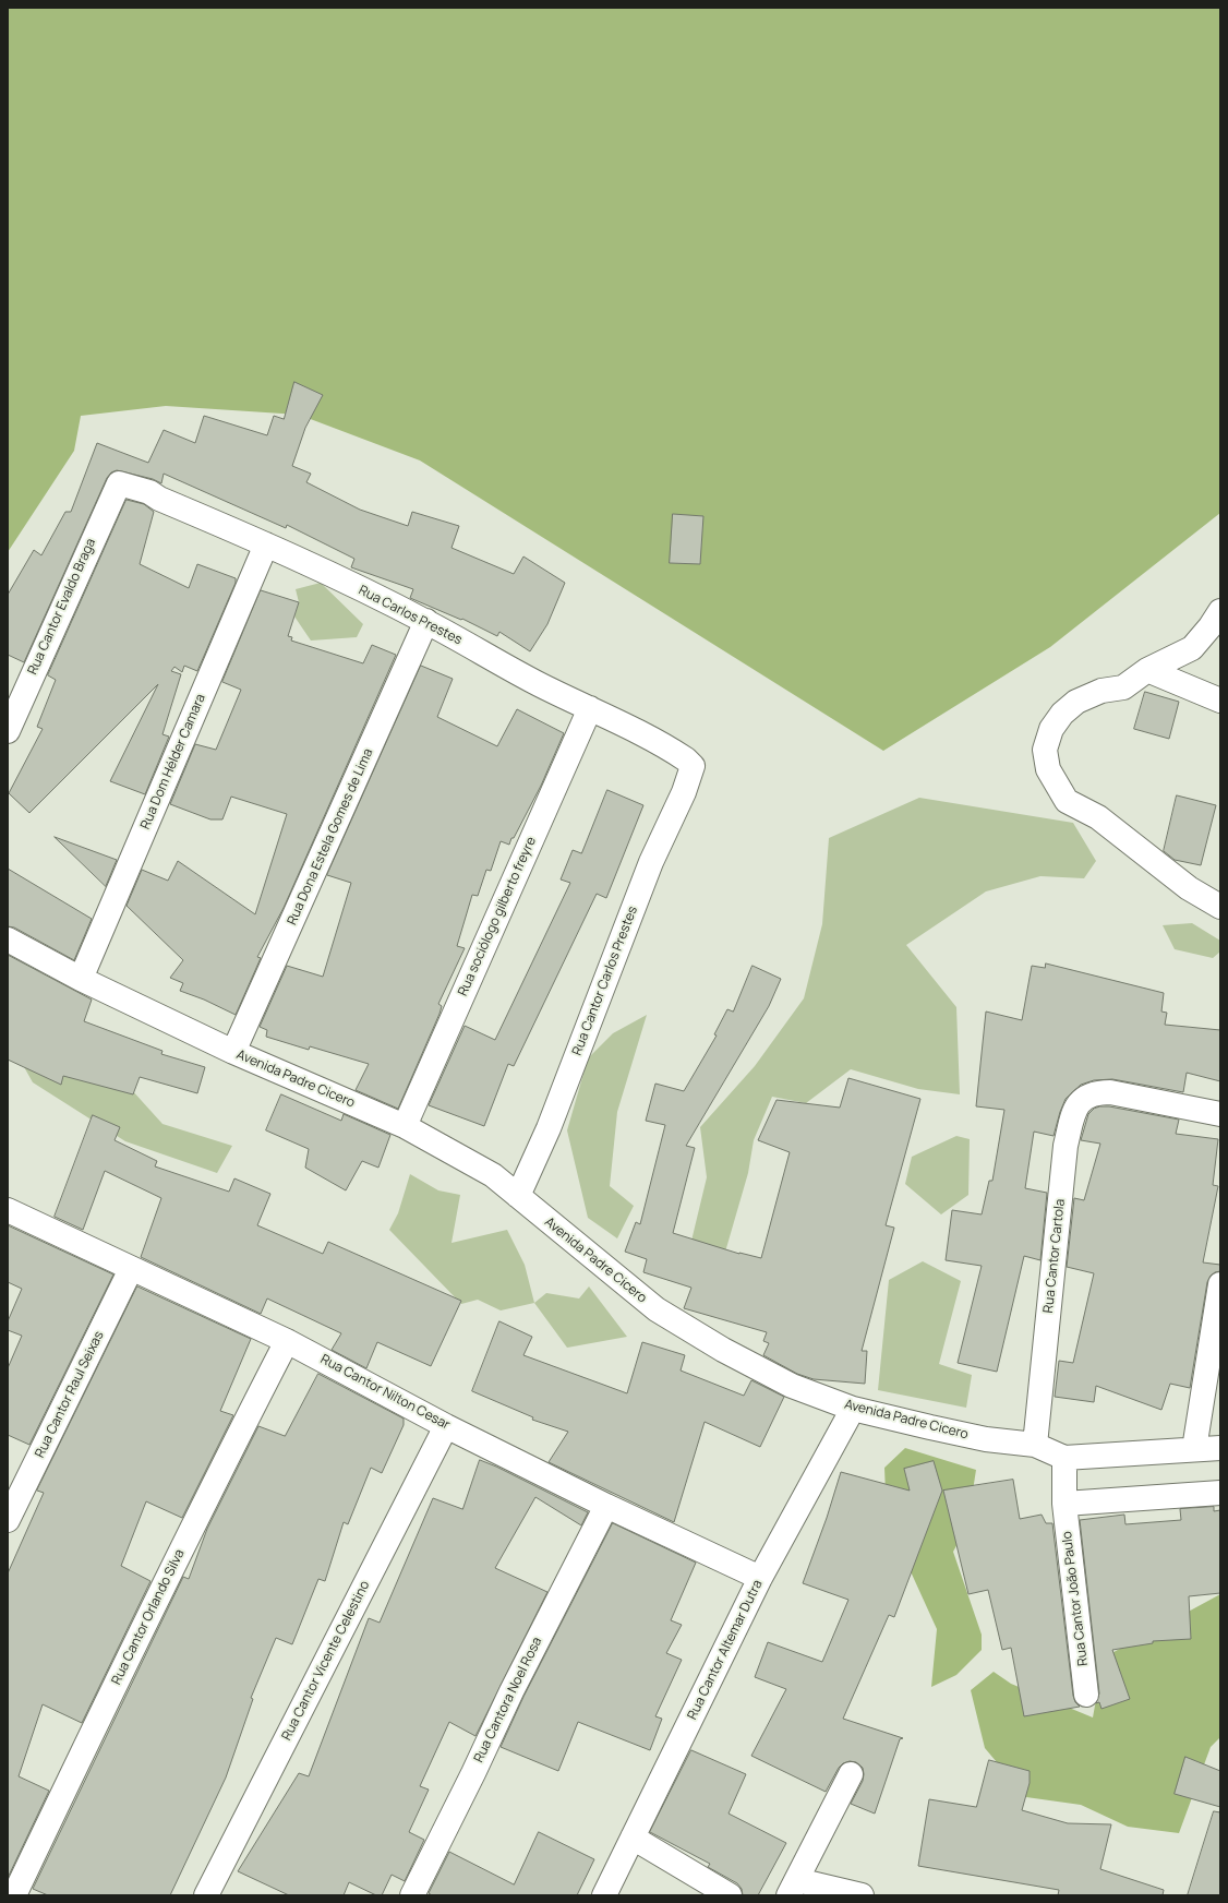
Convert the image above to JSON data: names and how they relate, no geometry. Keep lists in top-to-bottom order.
{
  "streets": {
    "street": [
      "Rua Cantor Evaldo Braga",
      "Rua Carlos Prestes",
      "Rua Dom Hélder Camara",
      "Rua Dona Estela Gomes de Lima",
      "Rua sociólogo gilberto freyre",
      "Rua Cantor Carlos Prestes",
      "Avenida Padre Cicero",
      "Rua Cantor Cartola",
      "Rua Cantor Nilton Cesar",
      "Rua Cantor Raul Seixas",
      "Rua Cantor João Paulo",
      "Rua Cantor Orlando Silva",
      "Rua Cantor Altemar Dutra",
      "Rua Cantor Vicente Celestino",
      "Rua Cantora Noel Rosa"
    ]
  },
  "crossings": [
    ["Rua Cantor Evaldo Braga", "Rua Carlos Prestes"],
    ["Rua Carlos Prestes", "Rua Dom Hélder Camara"],
    ["Rua Carlos Prestes", "Rua Dona Estela Gomes de Lima"],
    ["Rua Carlos Prestes", "Rua sociólogo gilberto freyre"],
    ["Rua Carlos Prestes", "Rua Cantor Carlos Prestes"],
    ["Rua Dom Hélder Camara", "Avenida Padre Cicero"],
    ["Rua Dona Estela Gomes de Lima", "Avenida Padre Cicero"],
    ["Rua sociólogo gilberto freyre", "Avenida Padre Cicero"],
    ["Rua Cantor Carlos Prestes", "Avenida Padre Cicero"],
    ["Avenida Padre Cicero", "Rua Cantor Cartola"],
    ["Avenida Padre Cicero", "Rua Cantor Altemar Dutra"],
    ["Rua Cantor Nilton Cesar", "Rua Cantor Raul Seixas"],
    ["Rua Cantor Nilton Cesar", "Rua Cantor Orlando Silva"],
    ["Rua Cantor Nilton Cesar", "Rua Cantor Altemar Dutra"],
    ["Rua Cantor Nilton Cesar", "Rua Cantor Vicente Celestino"],
    ["Rua Cantor Nilton Cesar", "Rua Cantora Noel Rosa"]
  ]
}
